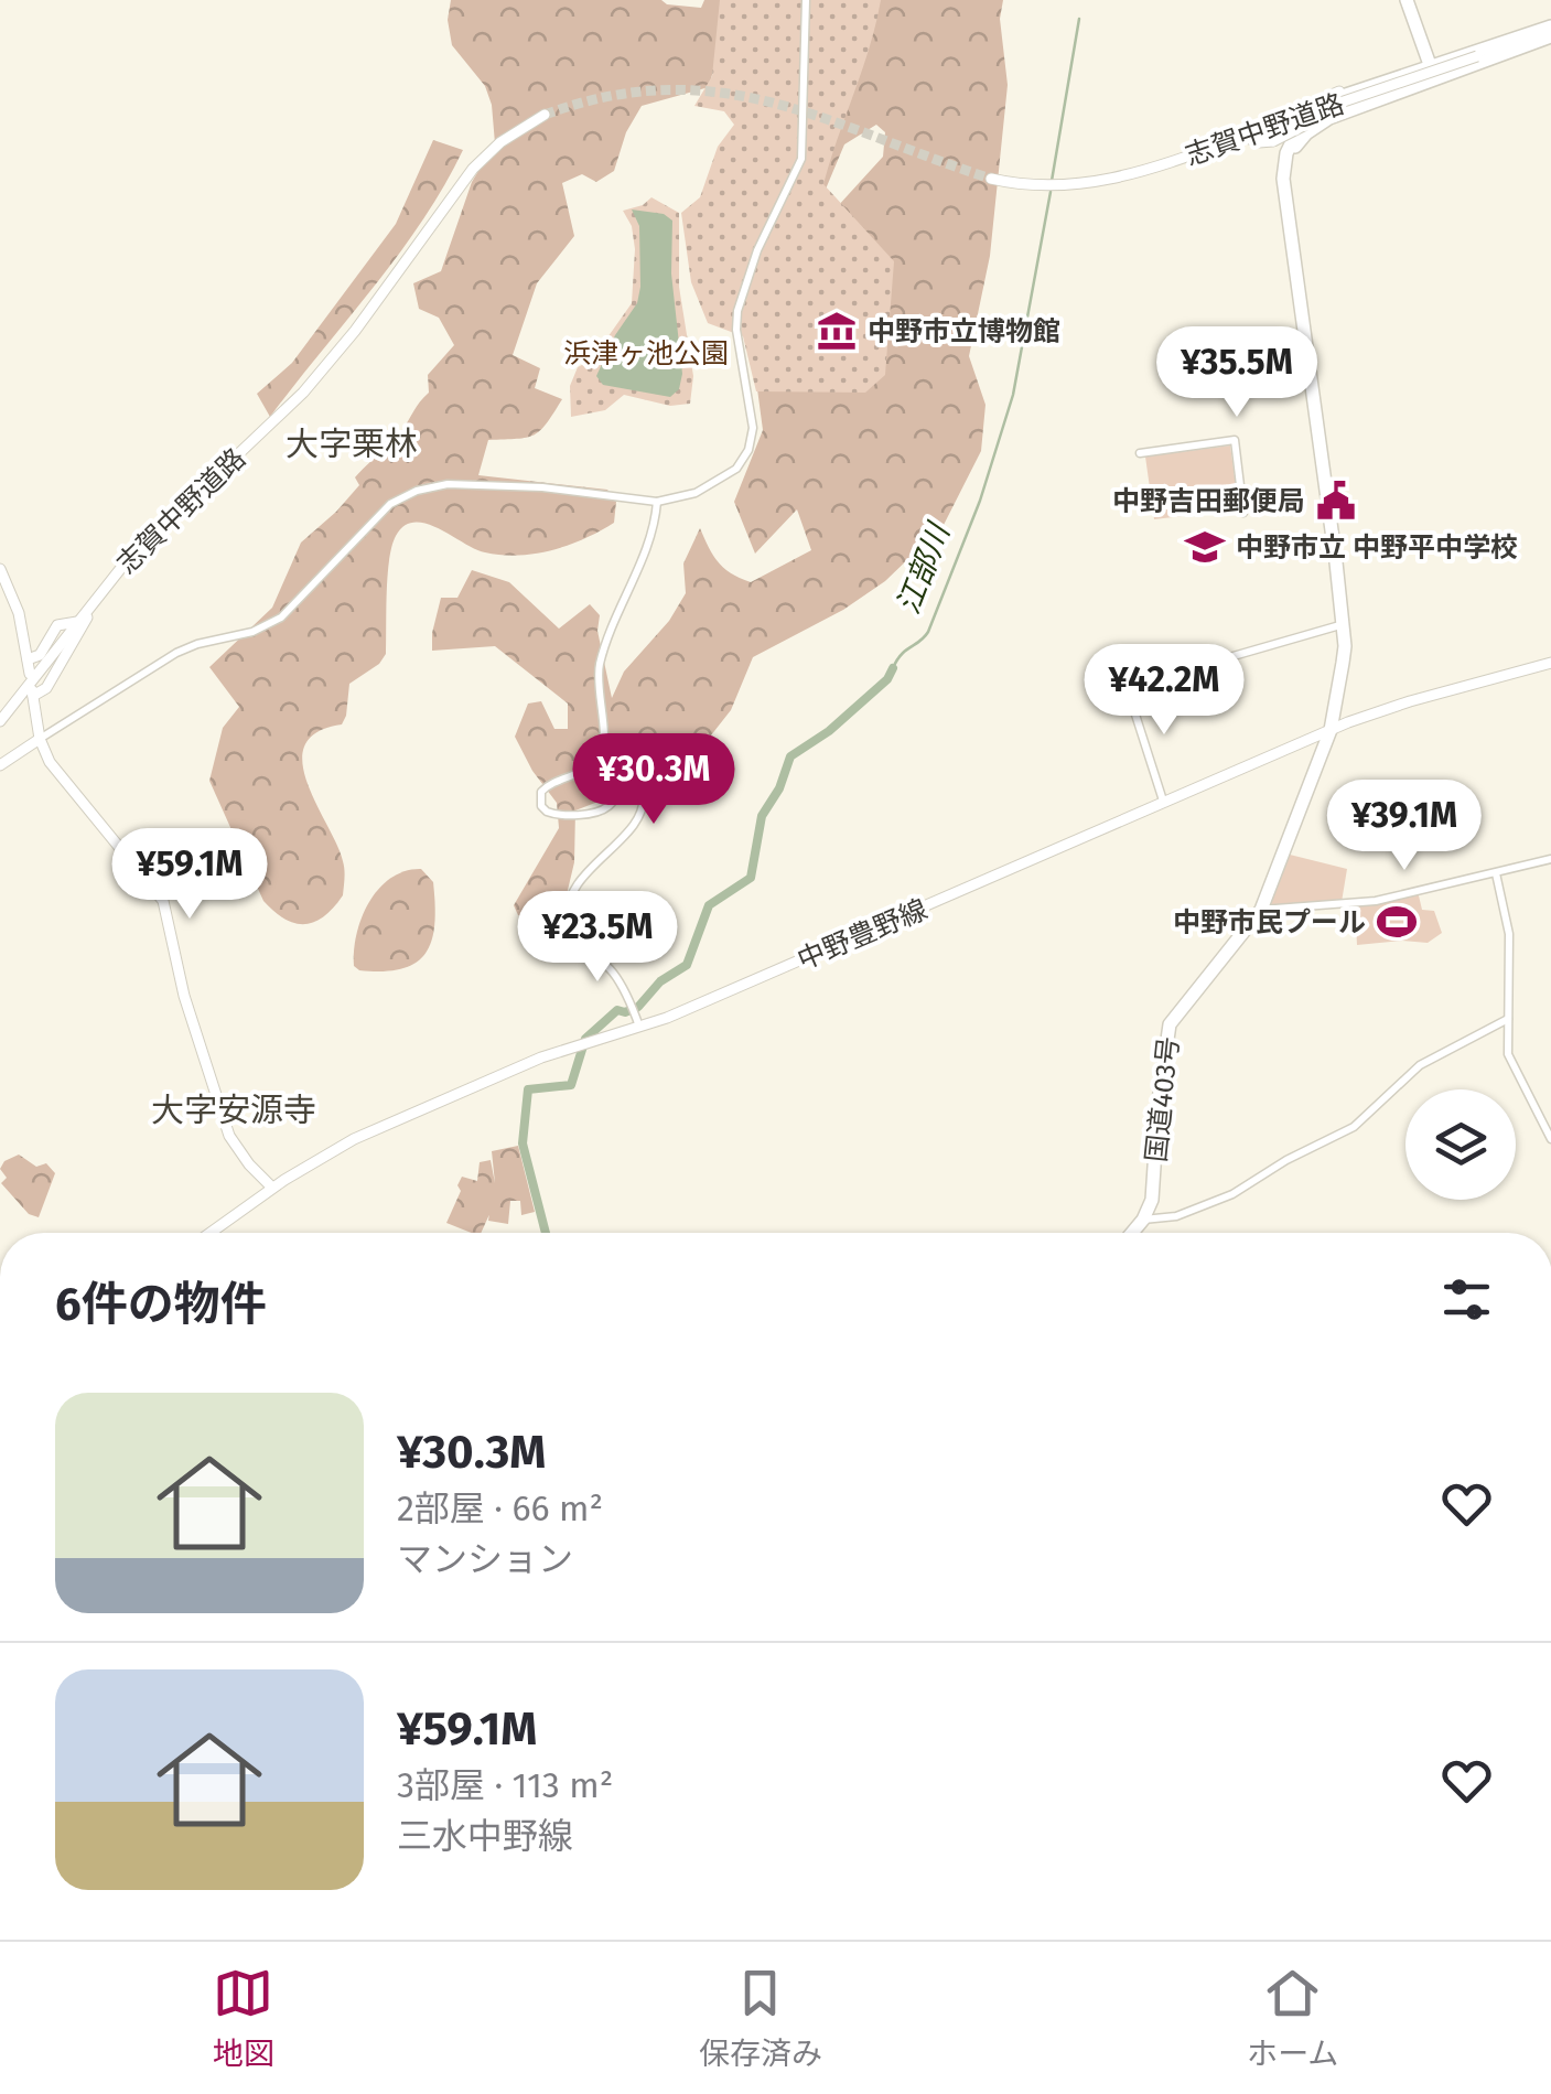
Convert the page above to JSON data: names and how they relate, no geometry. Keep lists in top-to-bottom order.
{
  "streets": {
    "highway": ["国道403号"],
    "main road": ["志賀中野道路", "中野豊野線"]
  },
  "crossings": [
    ["中野豊野線", "国道403号"]
  ],
  "districts": ["大字栗林", "大字安源寺"],
  "water": ["江部川"],
  "parks": ["浜津ヶ池公園"],
  "places": {
    "museum": ["中野市立博物館"],
    "public building": ["中野吉田郵便局"],
    "school or university": ["中野市立 中野平中学校"],
    "sports": ["中野市民プール"]
  },
  "page": {
    "price": [
      "¥35.5M",
      "¥42.2M",
      "¥30.3M",
      "¥39.1M",
      "¥59.1M",
      "¥23.5M"
    ],
    "heading": "6件の物件",
    "list": [
      {
        "name": "¥30.3M",
        "note": "2部屋 · 66 m² · マンション"
      },
      {
        "name": "¥59.1M",
        "note": "3部屋 · 113 m² · 三水中野線"
      }
    ],
    "tabs": ["地図", "保存済み", "ホーム"]
  }
}
